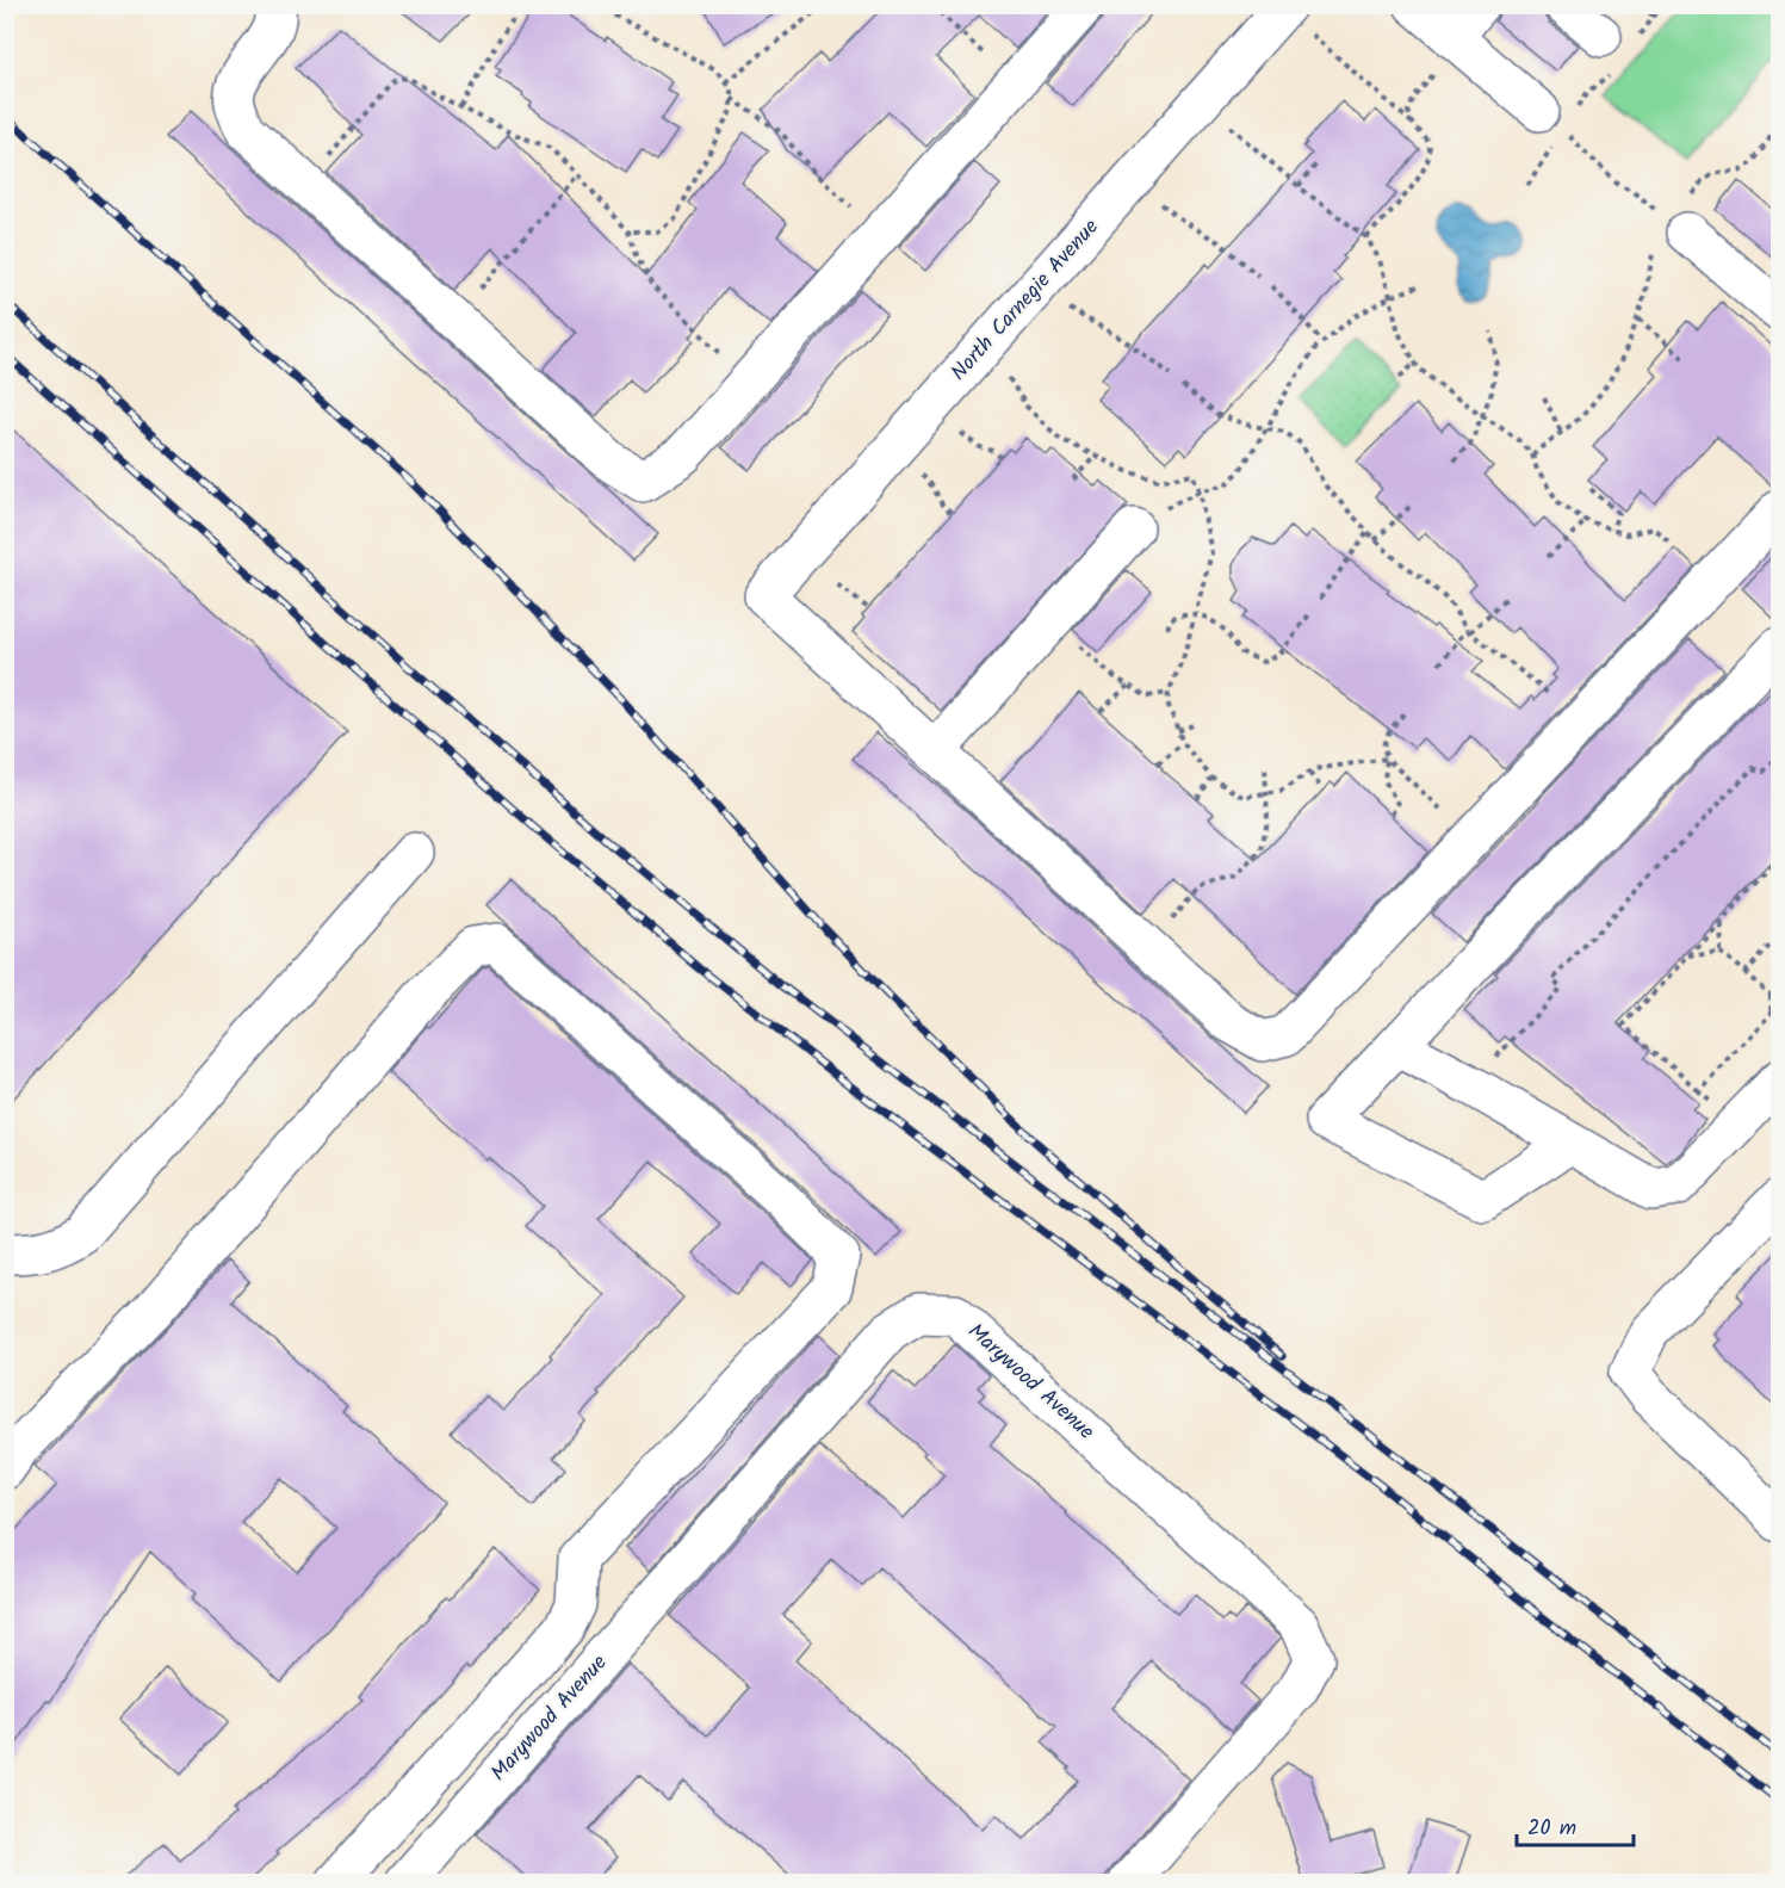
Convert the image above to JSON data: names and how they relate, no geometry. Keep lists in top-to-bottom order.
{
  "streets": {
    "street": ["North Carnegie Avenue", "Marywood Avenue"]
  },
  "scale_bar": "20 m"
}
